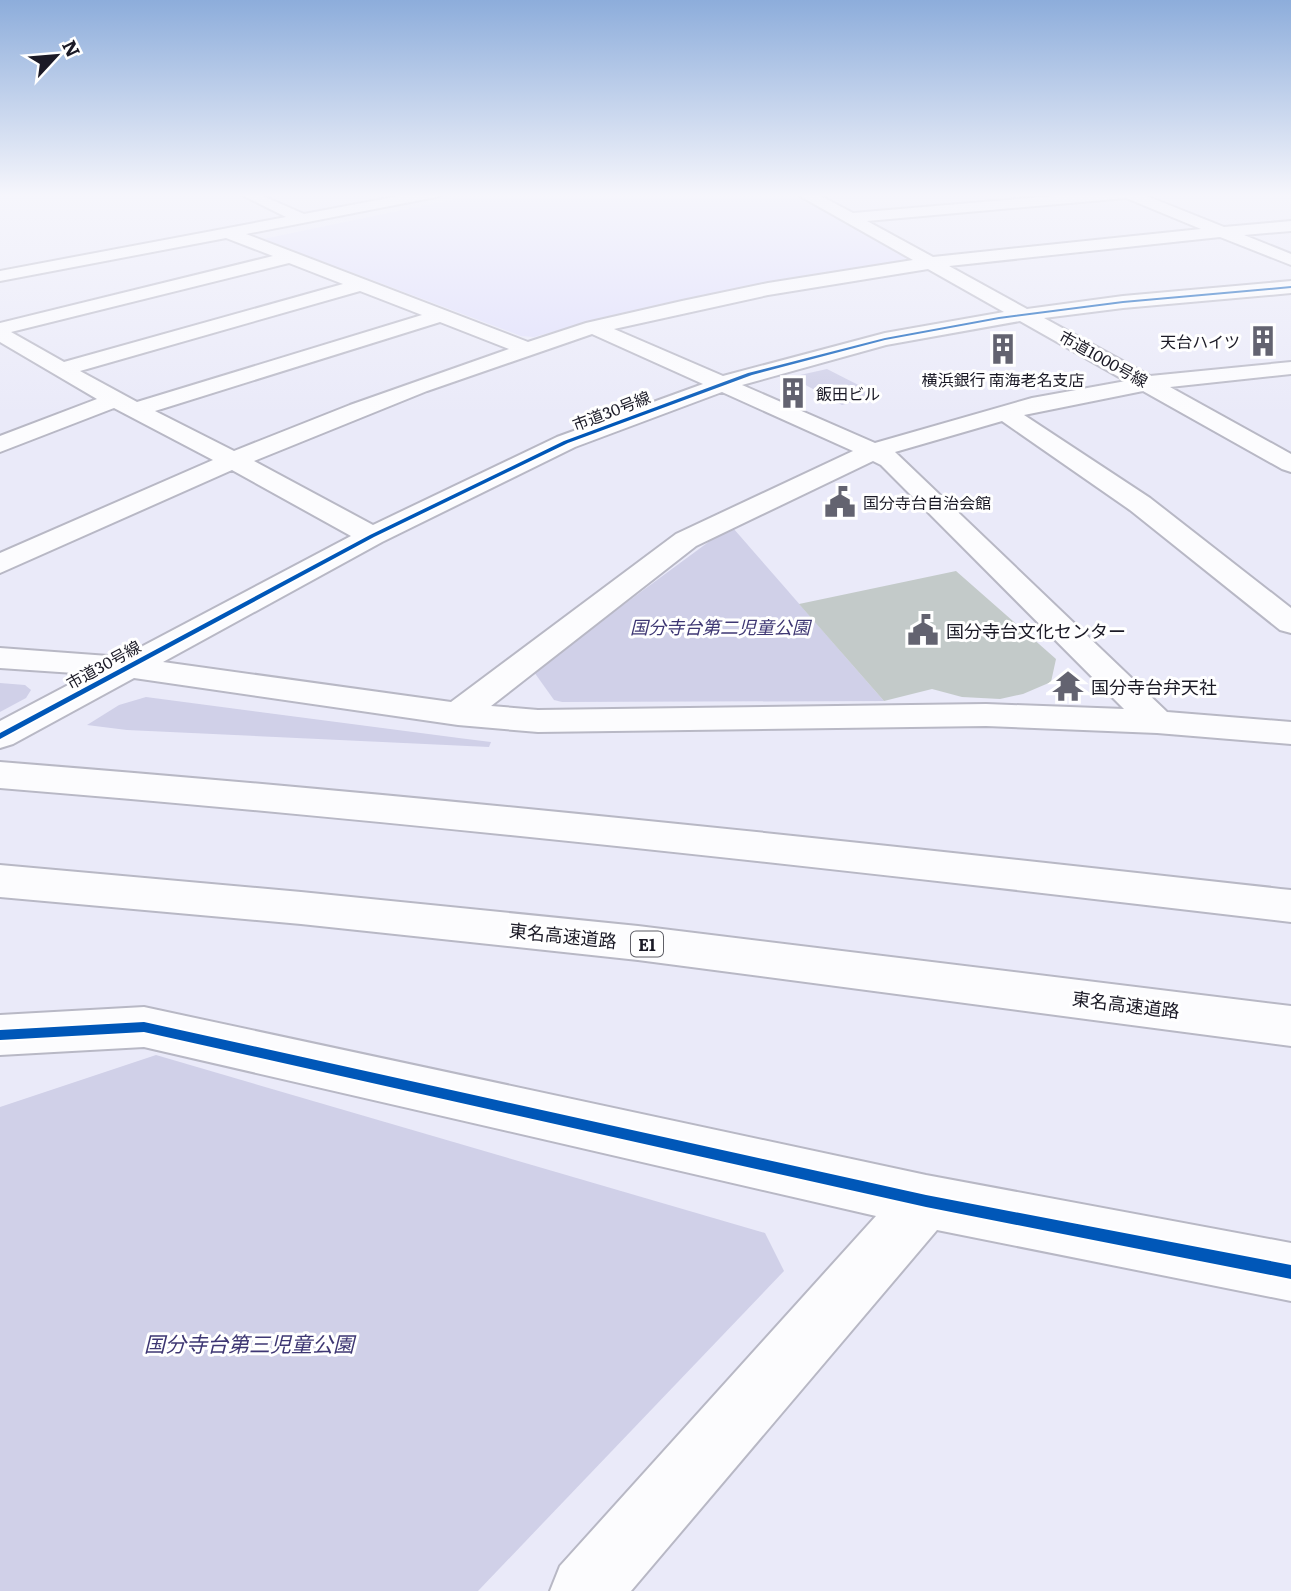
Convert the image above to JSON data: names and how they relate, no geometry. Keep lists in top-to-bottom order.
{
  "streets": {
    "main road": [
      "市道1000号線",
      "市道30号線",
      "東名高速道路",
      "E1"
    ]
  },
  "crossings": [
    ["市道1000号線", "市道30号線"]
  ],
  "parks": ["国分寺台第二児童公園", "国分寺台第三児童公園"],
  "places": {
    "building": ["天台ハイツ", "横浜銀行 南海老名支店", "飯田ビル"],
    "public building": ["国分寺台自治会館", "国分寺台文化センター"],
    "temple": ["国分寺台弁天社"]
  },
  "north": "top right"
}
